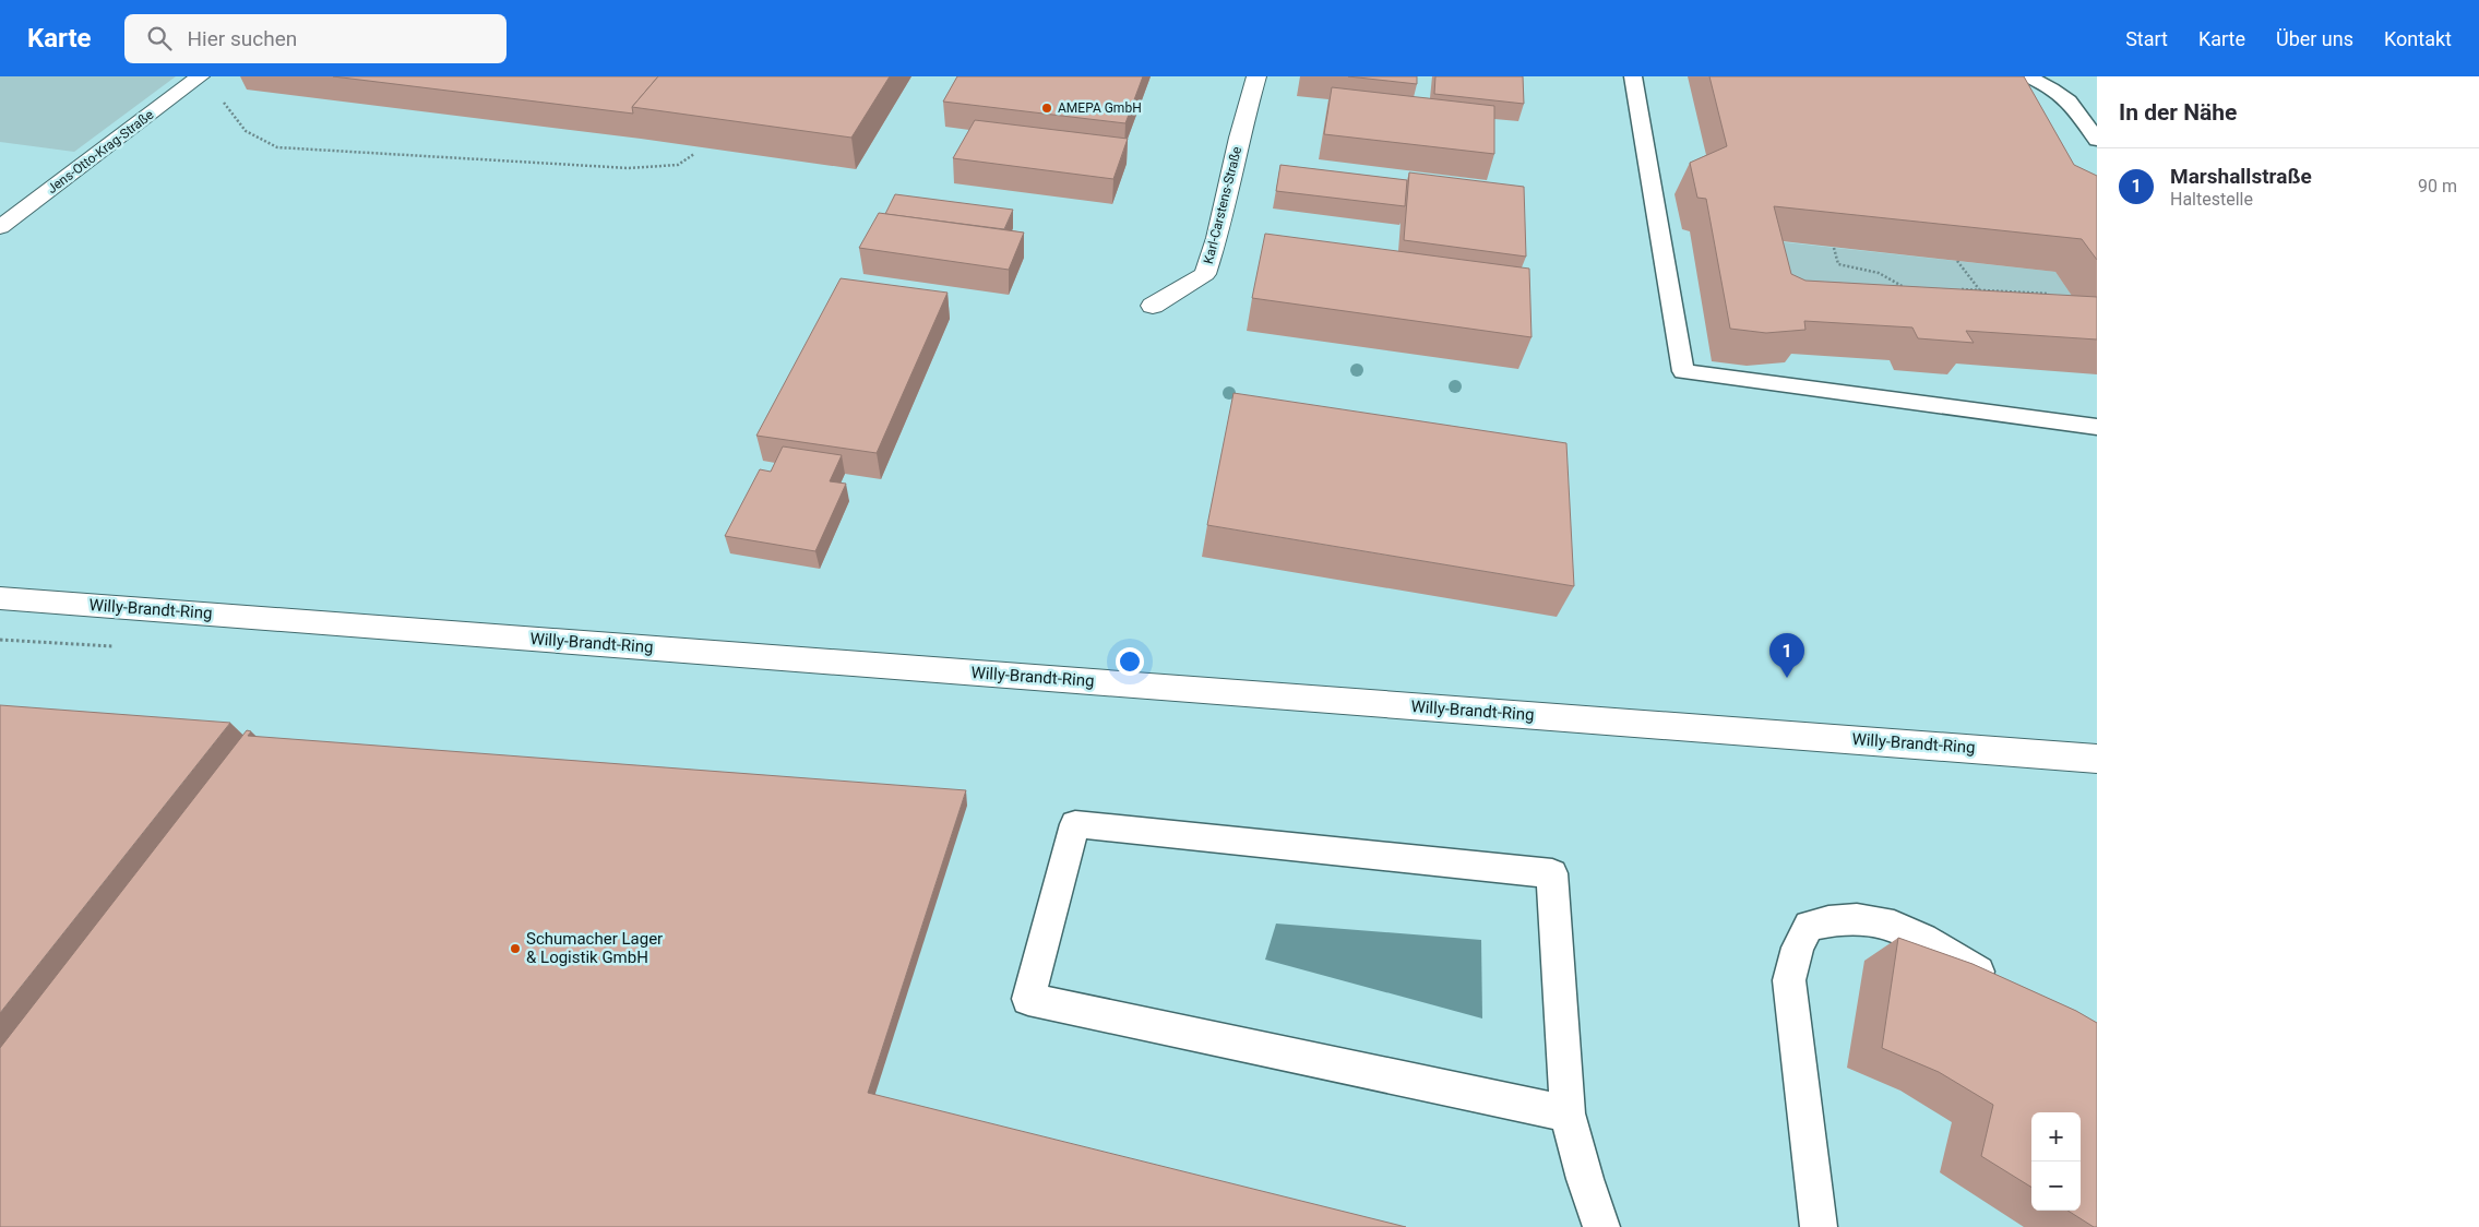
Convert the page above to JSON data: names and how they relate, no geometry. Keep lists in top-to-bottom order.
{
  "streets": {
    "street": ["Jens-Otto-Krag-Straße", "Karl-Carstens-Straße", "Willy-Brandt-Ring"]
  },
  "places": ["AMEPA GmbH", "Schumacher Lager & Logistik GmbH"],
  "page": {
    "header": "Karte",
    "search": "Hier suchen",
    "nav": [
      "Start",
      "Karte",
      "Über uns",
      "Kontakt"
    ],
    "heading": "In der Nähe",
    "list": [
      {
        "mark": "1",
        "name": "Marshallstraße",
        "note": "Haltestelle",
        "value": "90 m"
      }
    ],
    "pins": "1",
    "map_buttons": ["+", "−"]
  }
}
